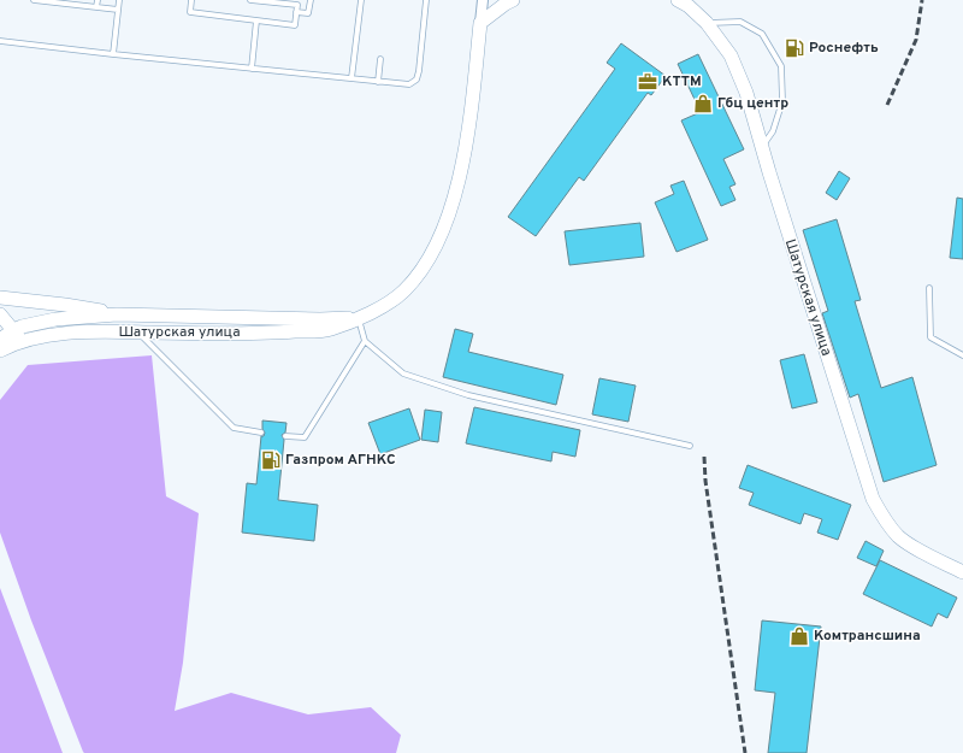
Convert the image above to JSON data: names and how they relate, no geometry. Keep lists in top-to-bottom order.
{
  "streets": {
    "main road": ["Шатурская улица"]
  },
  "places": {
    "fuel station": ["Роснефть", "Газпром АГНКС"],
    "office": ["КТТМ"],
    "shop": ["Гбц центр", "Комтрансшина"]
  }
}
